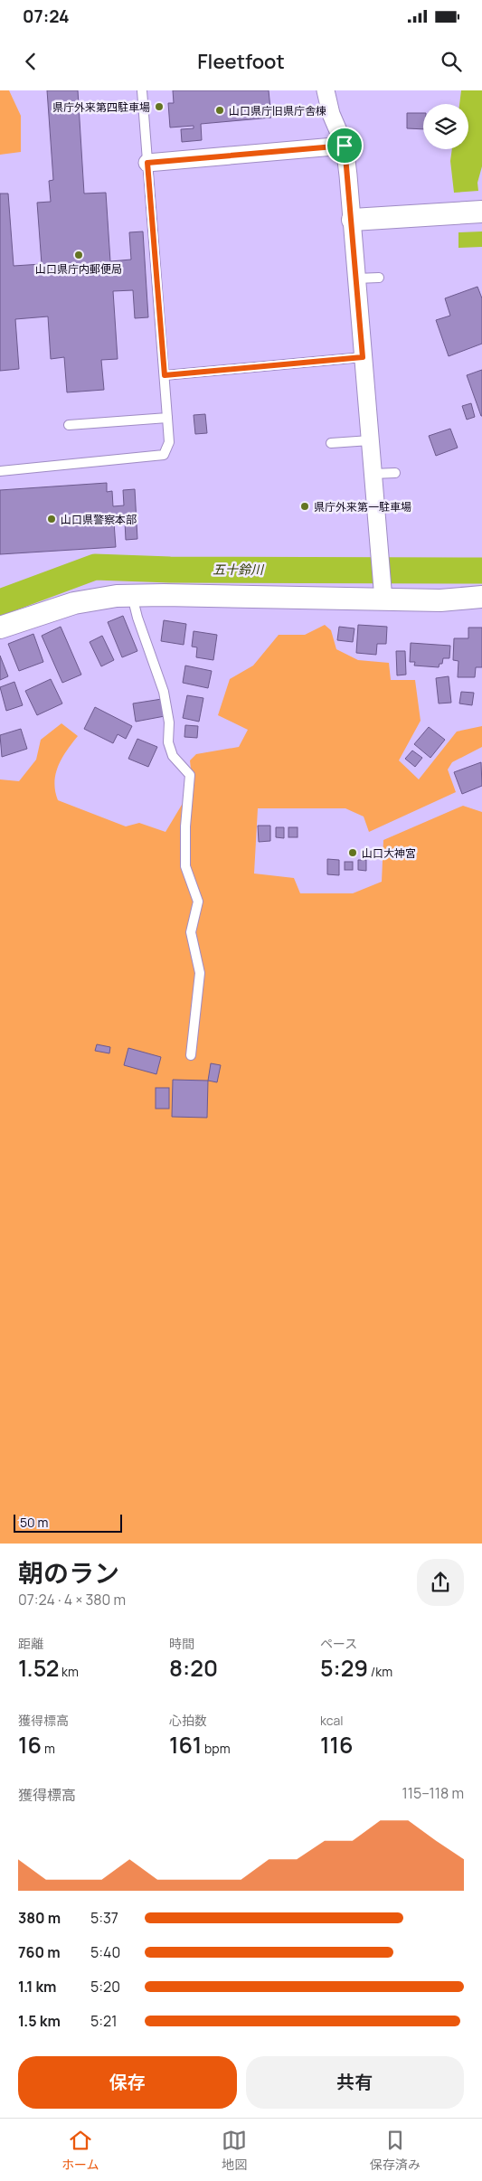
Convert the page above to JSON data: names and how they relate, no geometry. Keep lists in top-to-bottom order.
{
  "water": ["五十鈴川"],
  "places": [
    "県庁外来第四駐車場",
    "山口県庁旧県庁舎棟",
    "山口県庁内郵便局",
    "県庁外来第一駐車場",
    "山口県警察本部",
    "山口大神宮"
  ],
  "scale_bar": "50 m",
  "page": {
    "status": "07:24",
    "header": "Fleetfoot",
    "scale": "50 m",
    "heading": ["朝のラン", "07:24 · 4 × 380 m"],
    "stats": [
      ["距離", "1.52 km"],
      ["時間", "8:20"],
      ["ペース", "5:29 /km"],
      ["獲得標高", "16 m"],
      ["心拍数", "161 bpm"],
      ["kcal", "116"]
    ],
    "chart": ["獲得標高", "115–118 m"],
    "list": [
      {
        "name": "380 m",
        "note": "5:37"
      },
      {
        "name": "760 m",
        "note": "5:40"
      },
      {
        "name": "1.1 km",
        "note": "5:20"
      },
      {
        "name": "1.5 km",
        "note": "5:21"
      }
    ],
    "buttons": ["保存", "共有"],
    "tabs": ["ホーム", "地図", "保存済み"]
  }
}
